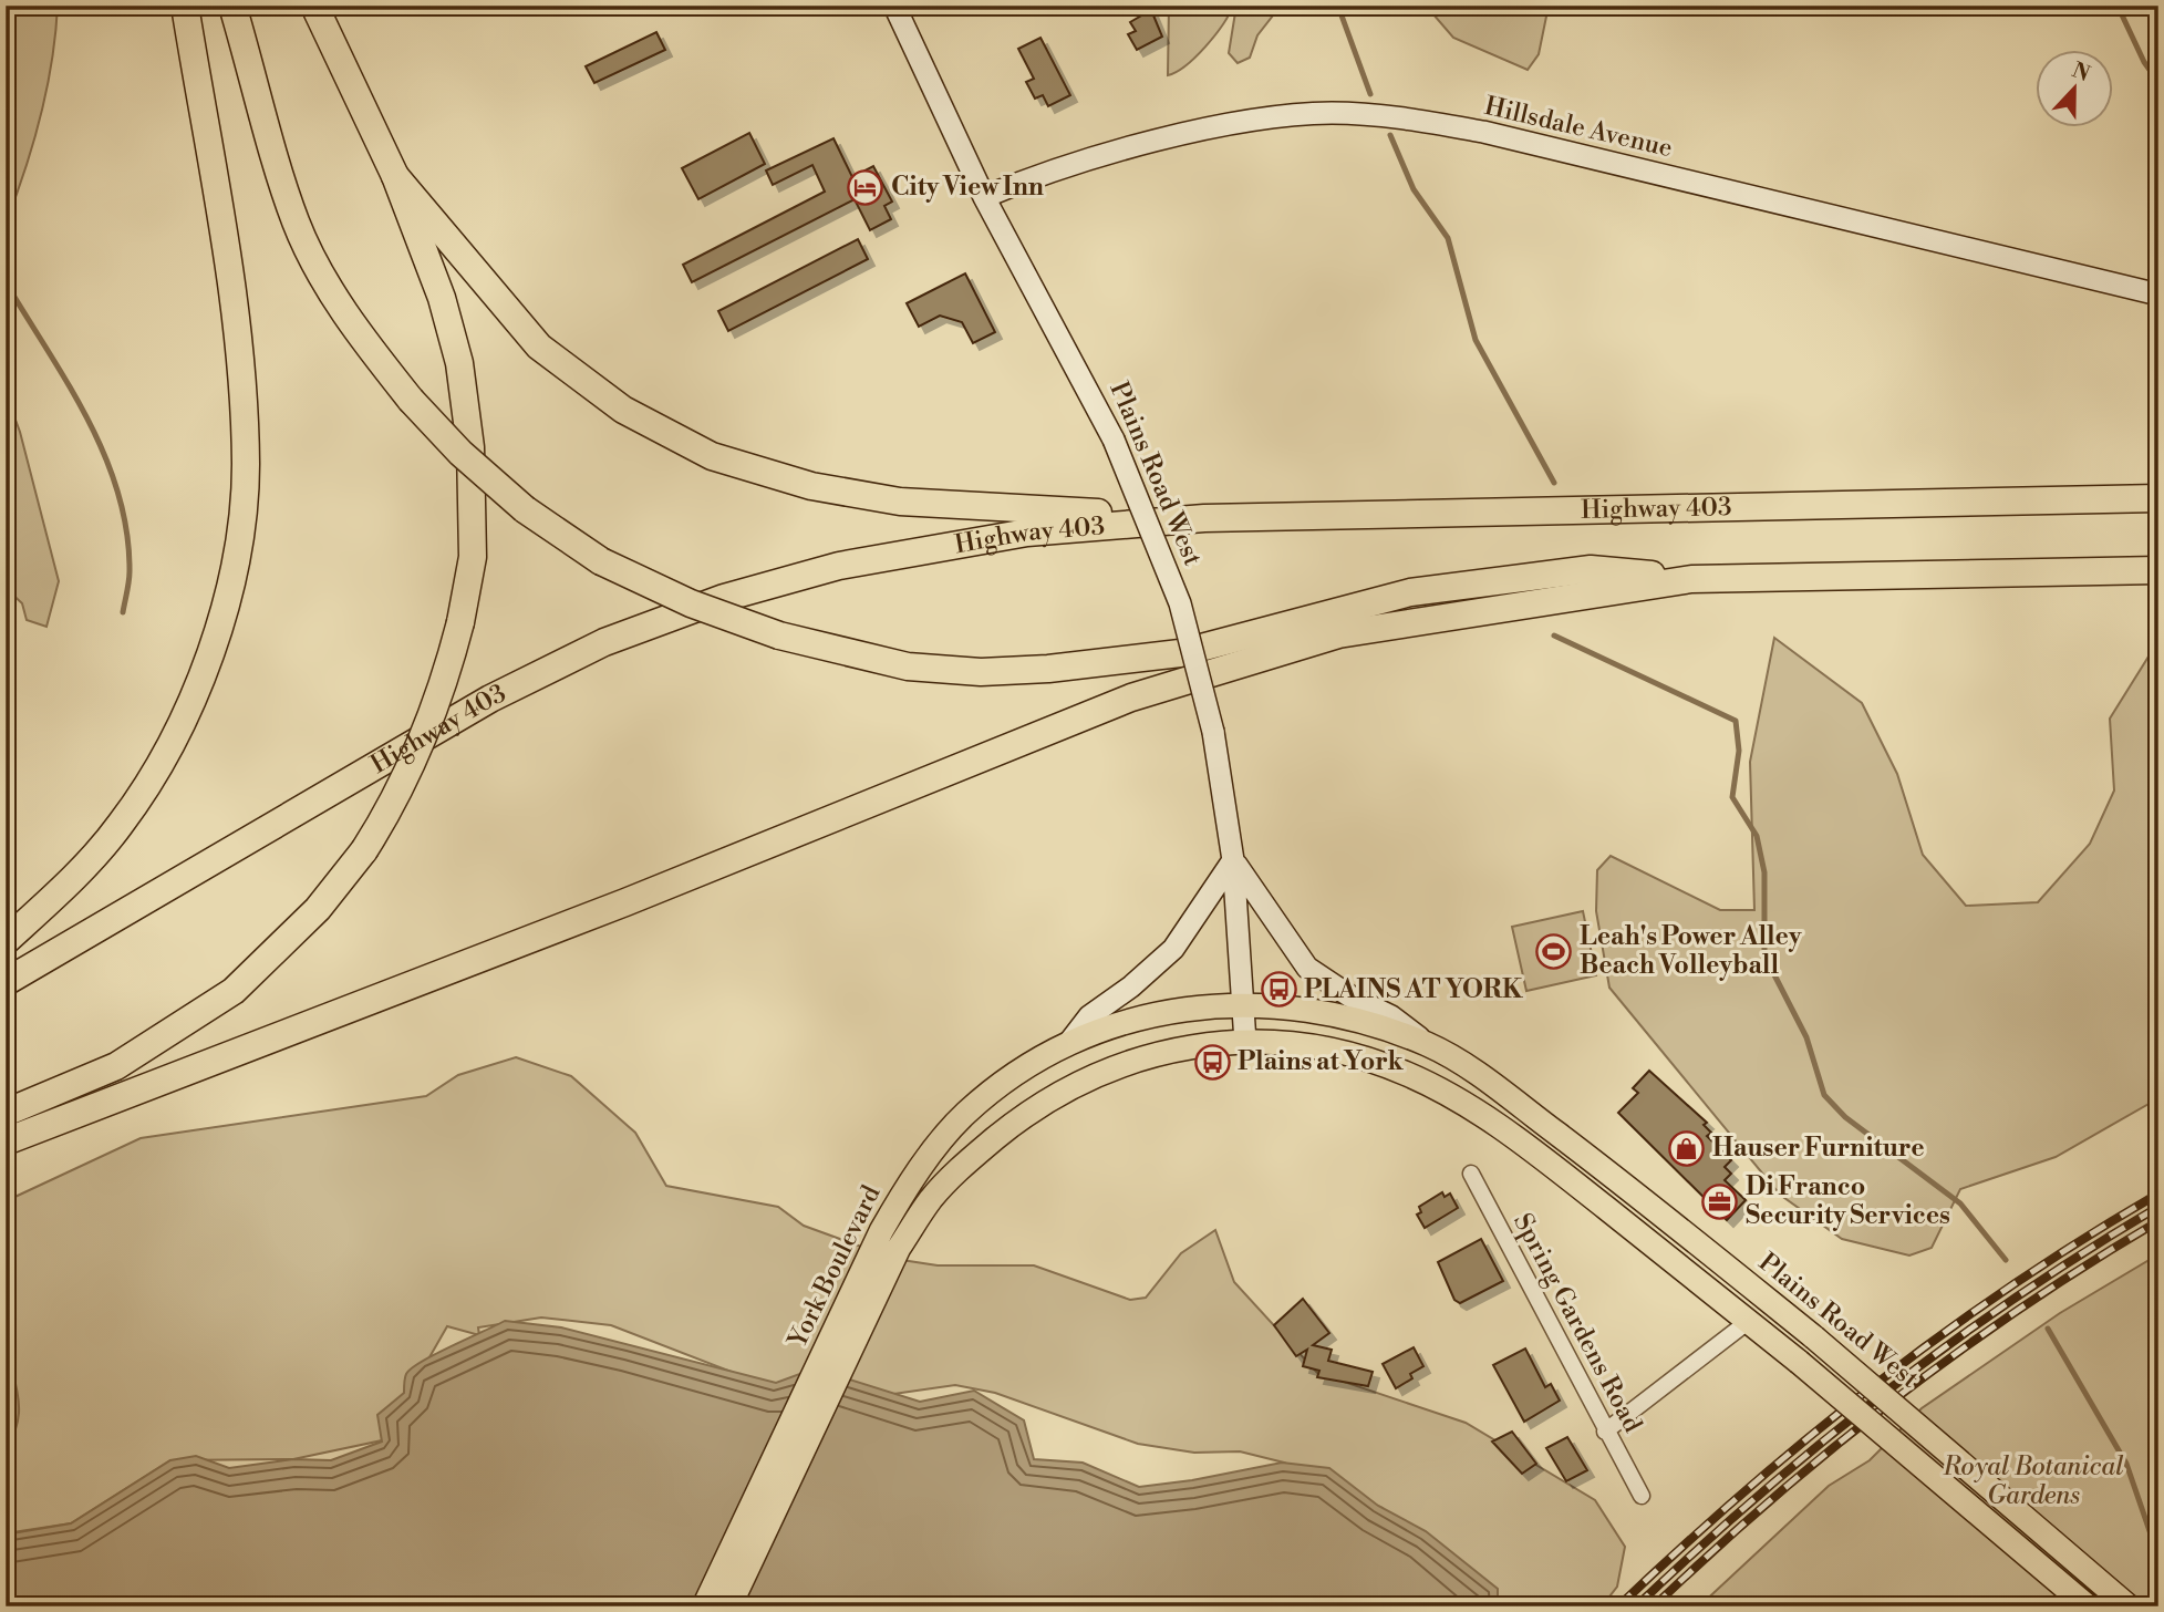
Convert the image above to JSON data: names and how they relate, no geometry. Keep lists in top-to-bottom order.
{
  "streets": {
    "highway": ["Highway 403"],
    "main road": ["Hillsdale Avenue", "Plains Road West", "York Boulevard"],
    "street": ["Spring Gardens Road"]
  },
  "crossings": [
    ["Hillsdale Avenue", "Plains Road West"],
    ["Plains Road West", "York Boulevard"]
  ],
  "parks": ["Royal Botanical Gardens"],
  "places": {
    "hotel": ["City View Inn"],
    "sports": ["Leah's Power Alley Beach Volleyball"],
    "bus stop": ["PLAINS AT YORK", "Plains at York"],
    "shop": ["Hauser Furniture"],
    "office": ["Di Franco Security Services"]
  },
  "north": "top"
}
